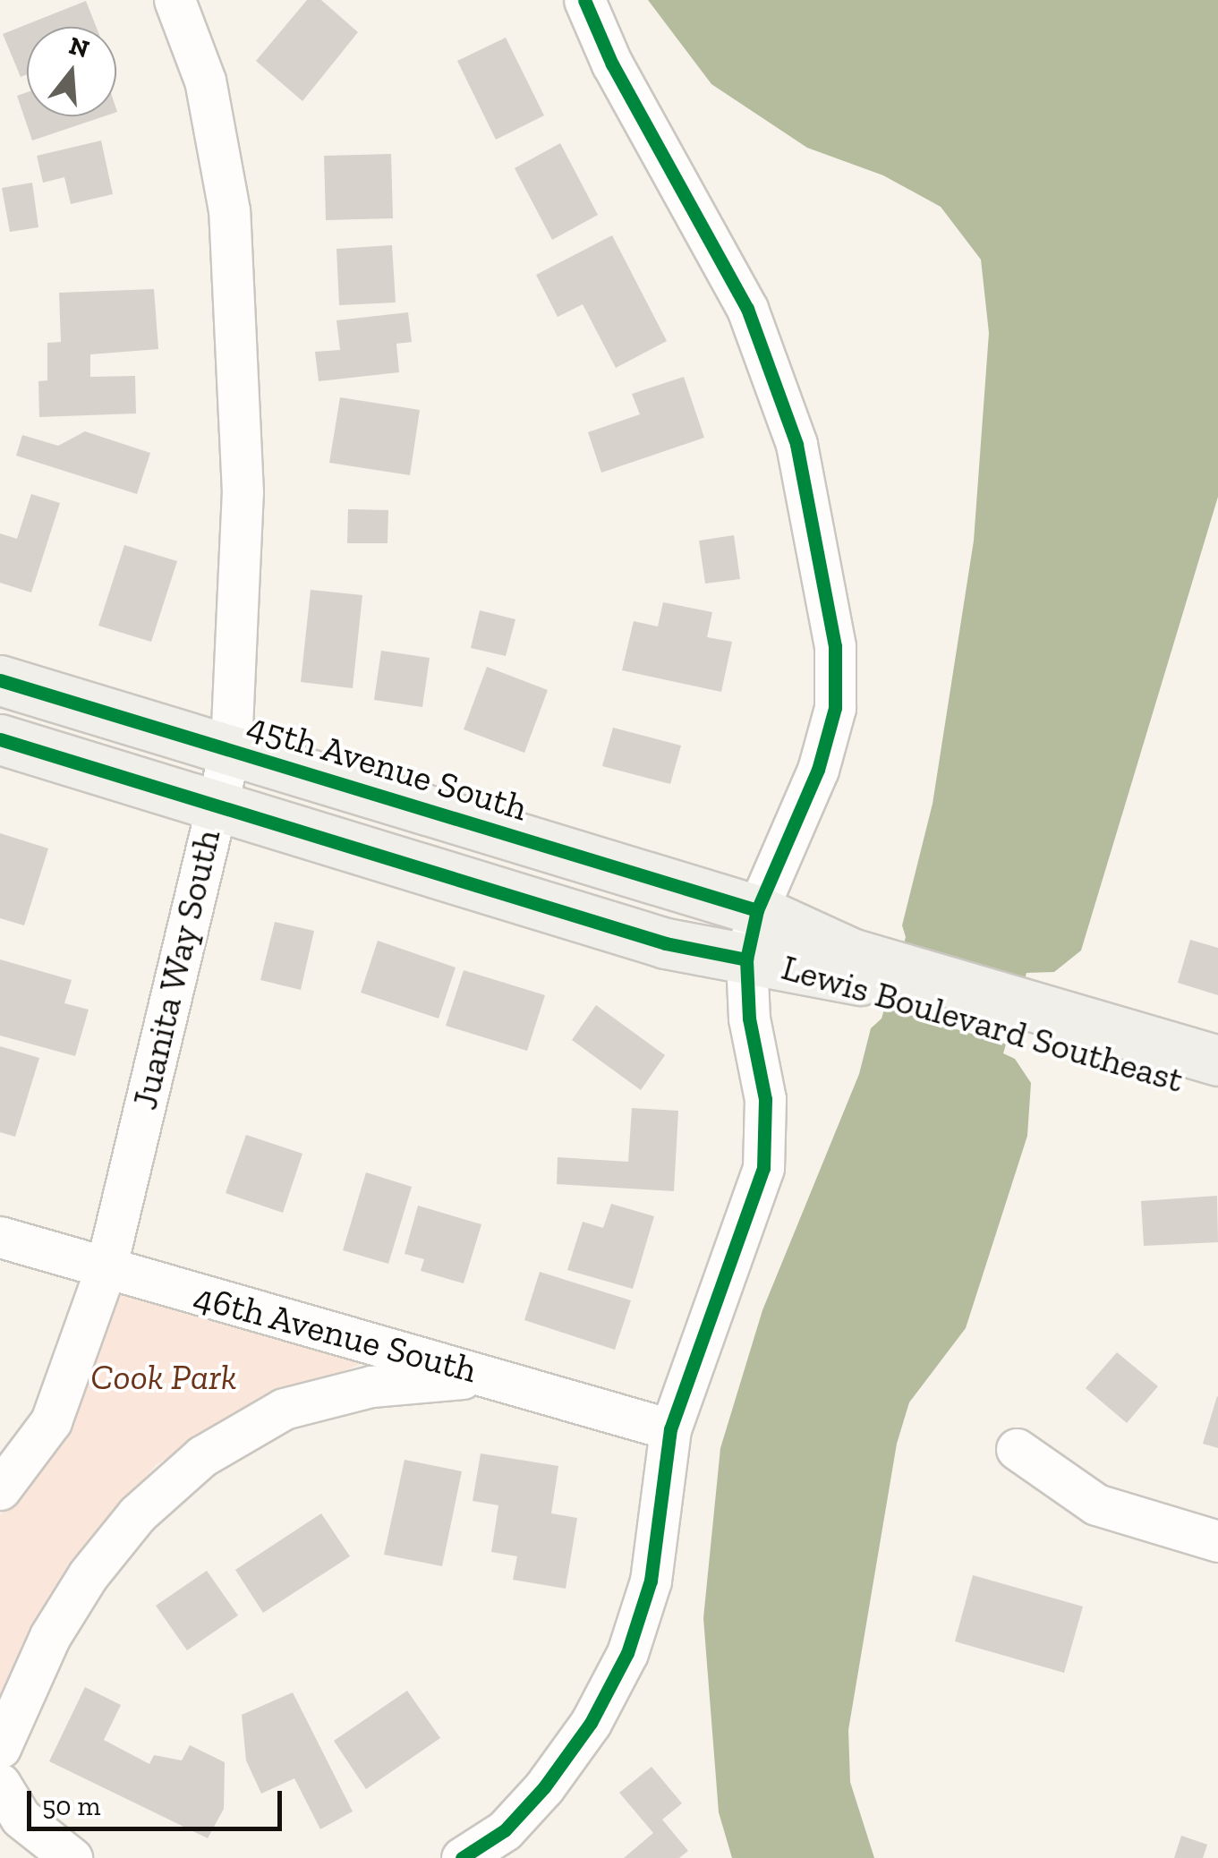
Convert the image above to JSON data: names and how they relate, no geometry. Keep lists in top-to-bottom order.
{
  "streets": {
    "street": [
      "45th Avenue South",
      "Juanita Way South",
      "Lewis Boulevard Southeast",
      "46th Avenue South"
    ]
  },
  "crossings": [
    ["45th Avenue South", "Juanita Way South"],
    ["45th Avenue South", "Lewis Boulevard Southeast"],
    ["Juanita Way South", "46th Avenue South"]
  ],
  "parks": ["Cook Park"],
  "scale_bar": "50 m",
  "north": "top"
}
